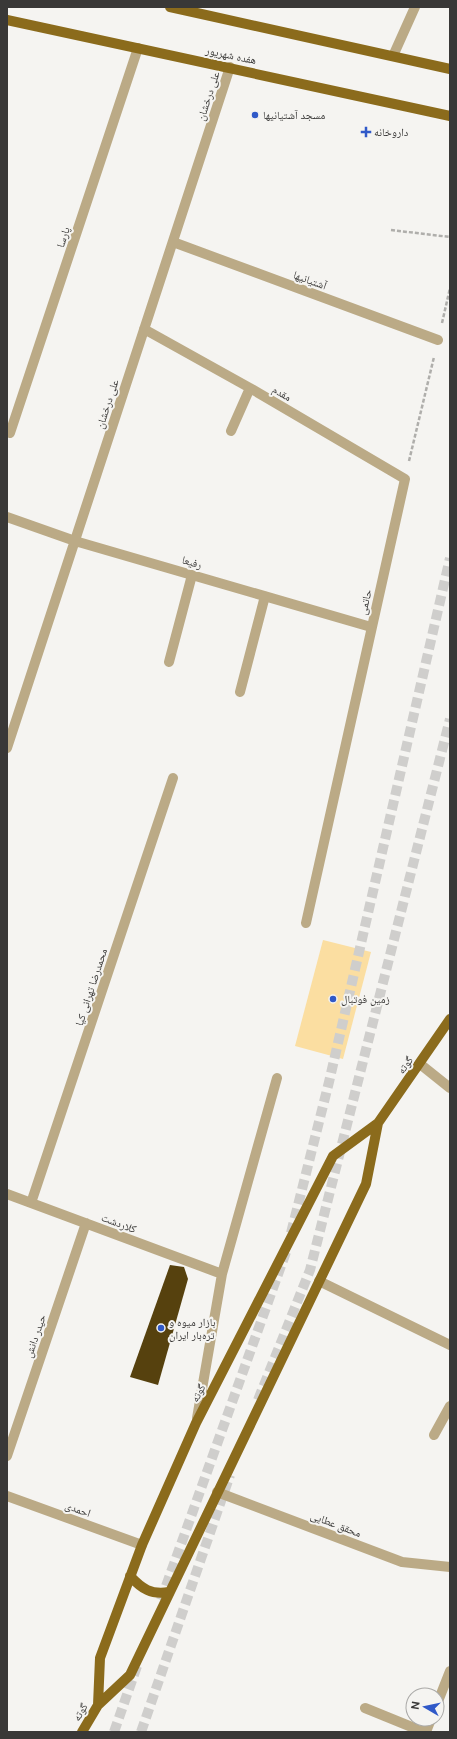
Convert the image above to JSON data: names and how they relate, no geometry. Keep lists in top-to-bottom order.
{
  "streets": {
    "main road": ["هفده شهریور", "گوته"],
    "street": [
      "علی درخشان",
      "پارسا",
      "آشتیانیها",
      "مقدم",
      "رفیعا",
      "حاتمی",
      "محمدرضا تهرانی کیا",
      "کلاردشت",
      "حیدر دانش",
      "احمدی",
      "محقق عطایی"
    ]
  },
  "crossings": [
    ["هفده شهریور", "علی درخشان"],
    ["هفده شهریور", "پارسا"],
    ["علی درخشان", "آشتیانیها"],
    ["علی درخشان", "مقدم"],
    ["علی درخشان", "رفیعا"],
    ["مقدم", "حاتمی"],
    ["رفیعا", "حاتمی"],
    ["محمدرضا تهرانی کیا", "کلاردشت"],
    ["گوته", "احمدی"],
    ["گوته", "محقق عطایی"],
    ["کلاردشت", "حیدر دانش"]
  ],
  "places": {
    "other": ["مسجد آشتیانیها", "زمین فوتبال", "بازار میوه و تره‌بار ایران"],
    "health": ["داروخانه"]
  },
  "north": "left"
}
